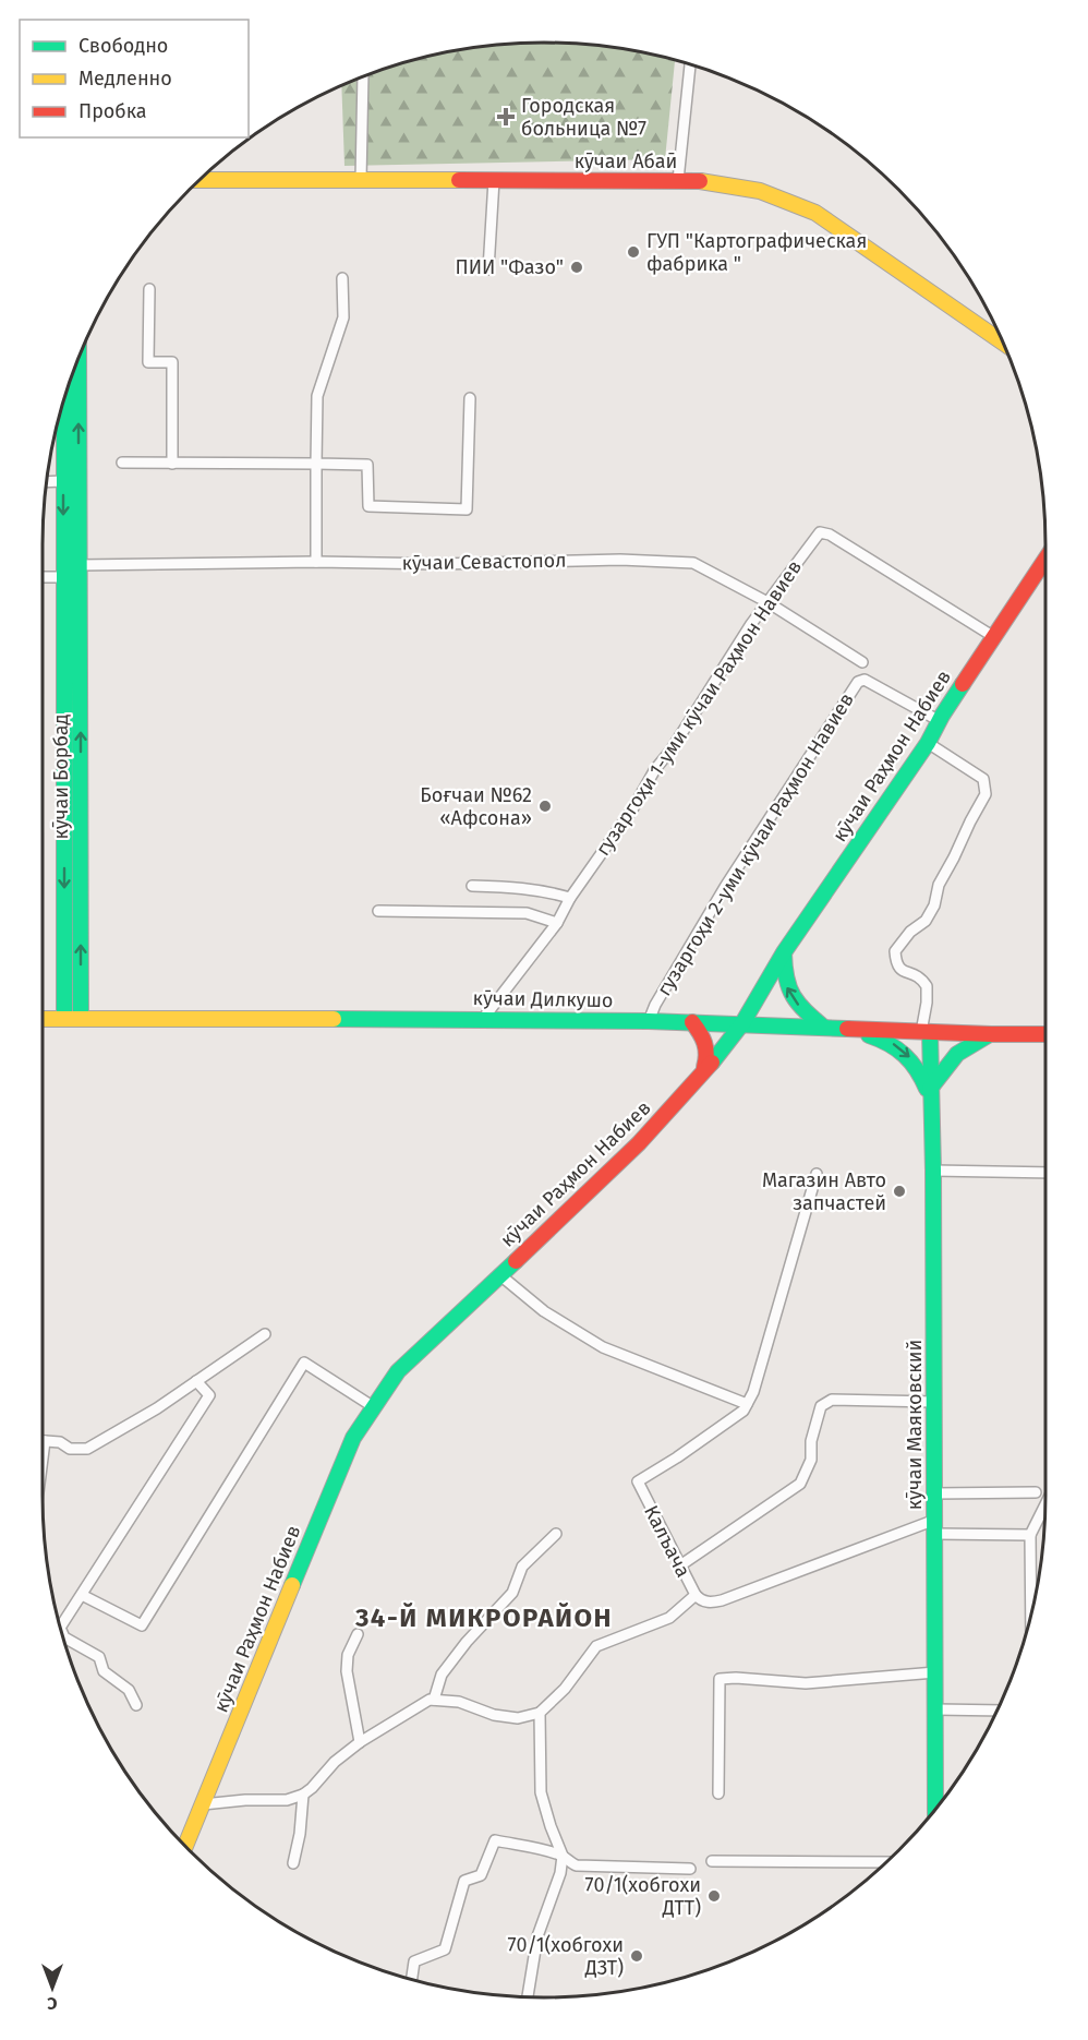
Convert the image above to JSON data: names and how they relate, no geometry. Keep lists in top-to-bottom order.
{
  "streets": {
    "main road": [
      "кӯчаи Абаӣ",
      "кӯчаи Раҳмон Набиев",
      "кӯчаи Борбад",
      "кӯчаи Дилкушо",
      "кӯчаи Маяковский"
    ],
    "street": [
      "кӯчаи Севастопол",
      "гузаргоҳи 1-уми кӯчаи Раҳмон Навиев",
      "гузаргоҳи 2-уми кӯчаи Раҳмон Навиев",
      "Калъача"
    ]
  },
  "crossings": [
    ["кӯчаи Севастопол", "гузаргоҳи 1-уми кӯчаи Раҳмон Навиев"],
    ["кӯчаи Севастопол", "кӯчаи Борбад"],
    ["гузаргоҳи 1-уми кӯчаи Раҳмон Навиев", "кӯчаи Раҳмон Набиев"],
    ["гузаргоҳи 1-уми кӯчаи Раҳмон Навиев", "кӯчаи Дилкушо"],
    ["кӯчаи Раҳмон Набиев", "гузаргоҳи 2-уми кӯчаи Раҳмон Навиев"],
    ["кӯчаи Раҳмон Набиев", "кӯчаи Дилкушо"],
    ["кӯчаи Борбад", "кӯчаи Дилкушо"],
    ["гузаргоҳи 2-уми кӯчаи Раҳмон Навиев", "кӯчаи Дилкушо"],
    ["кӯчаи Дилкушо", "кӯчаи Маяковский"]
  ],
  "districts": ["34-Й МИКРОРАЙОН"],
  "places": {
    "health": ["Городская больница №7"],
    "other": [
      "ГУП \"Картографическая фабрика \"",
      "ПИИ \"Фазо\"",
      "Боғчаи №62 «Афсона»",
      "Магазин Авто запчастей",
      "70/1(хобгохи ДТТ)",
      "70/1(хобгохи ДЗТ)"
    ]
  },
  "legend": ["Свободно", "Медленно", "Пробка"],
  "north": "bottom"
}
